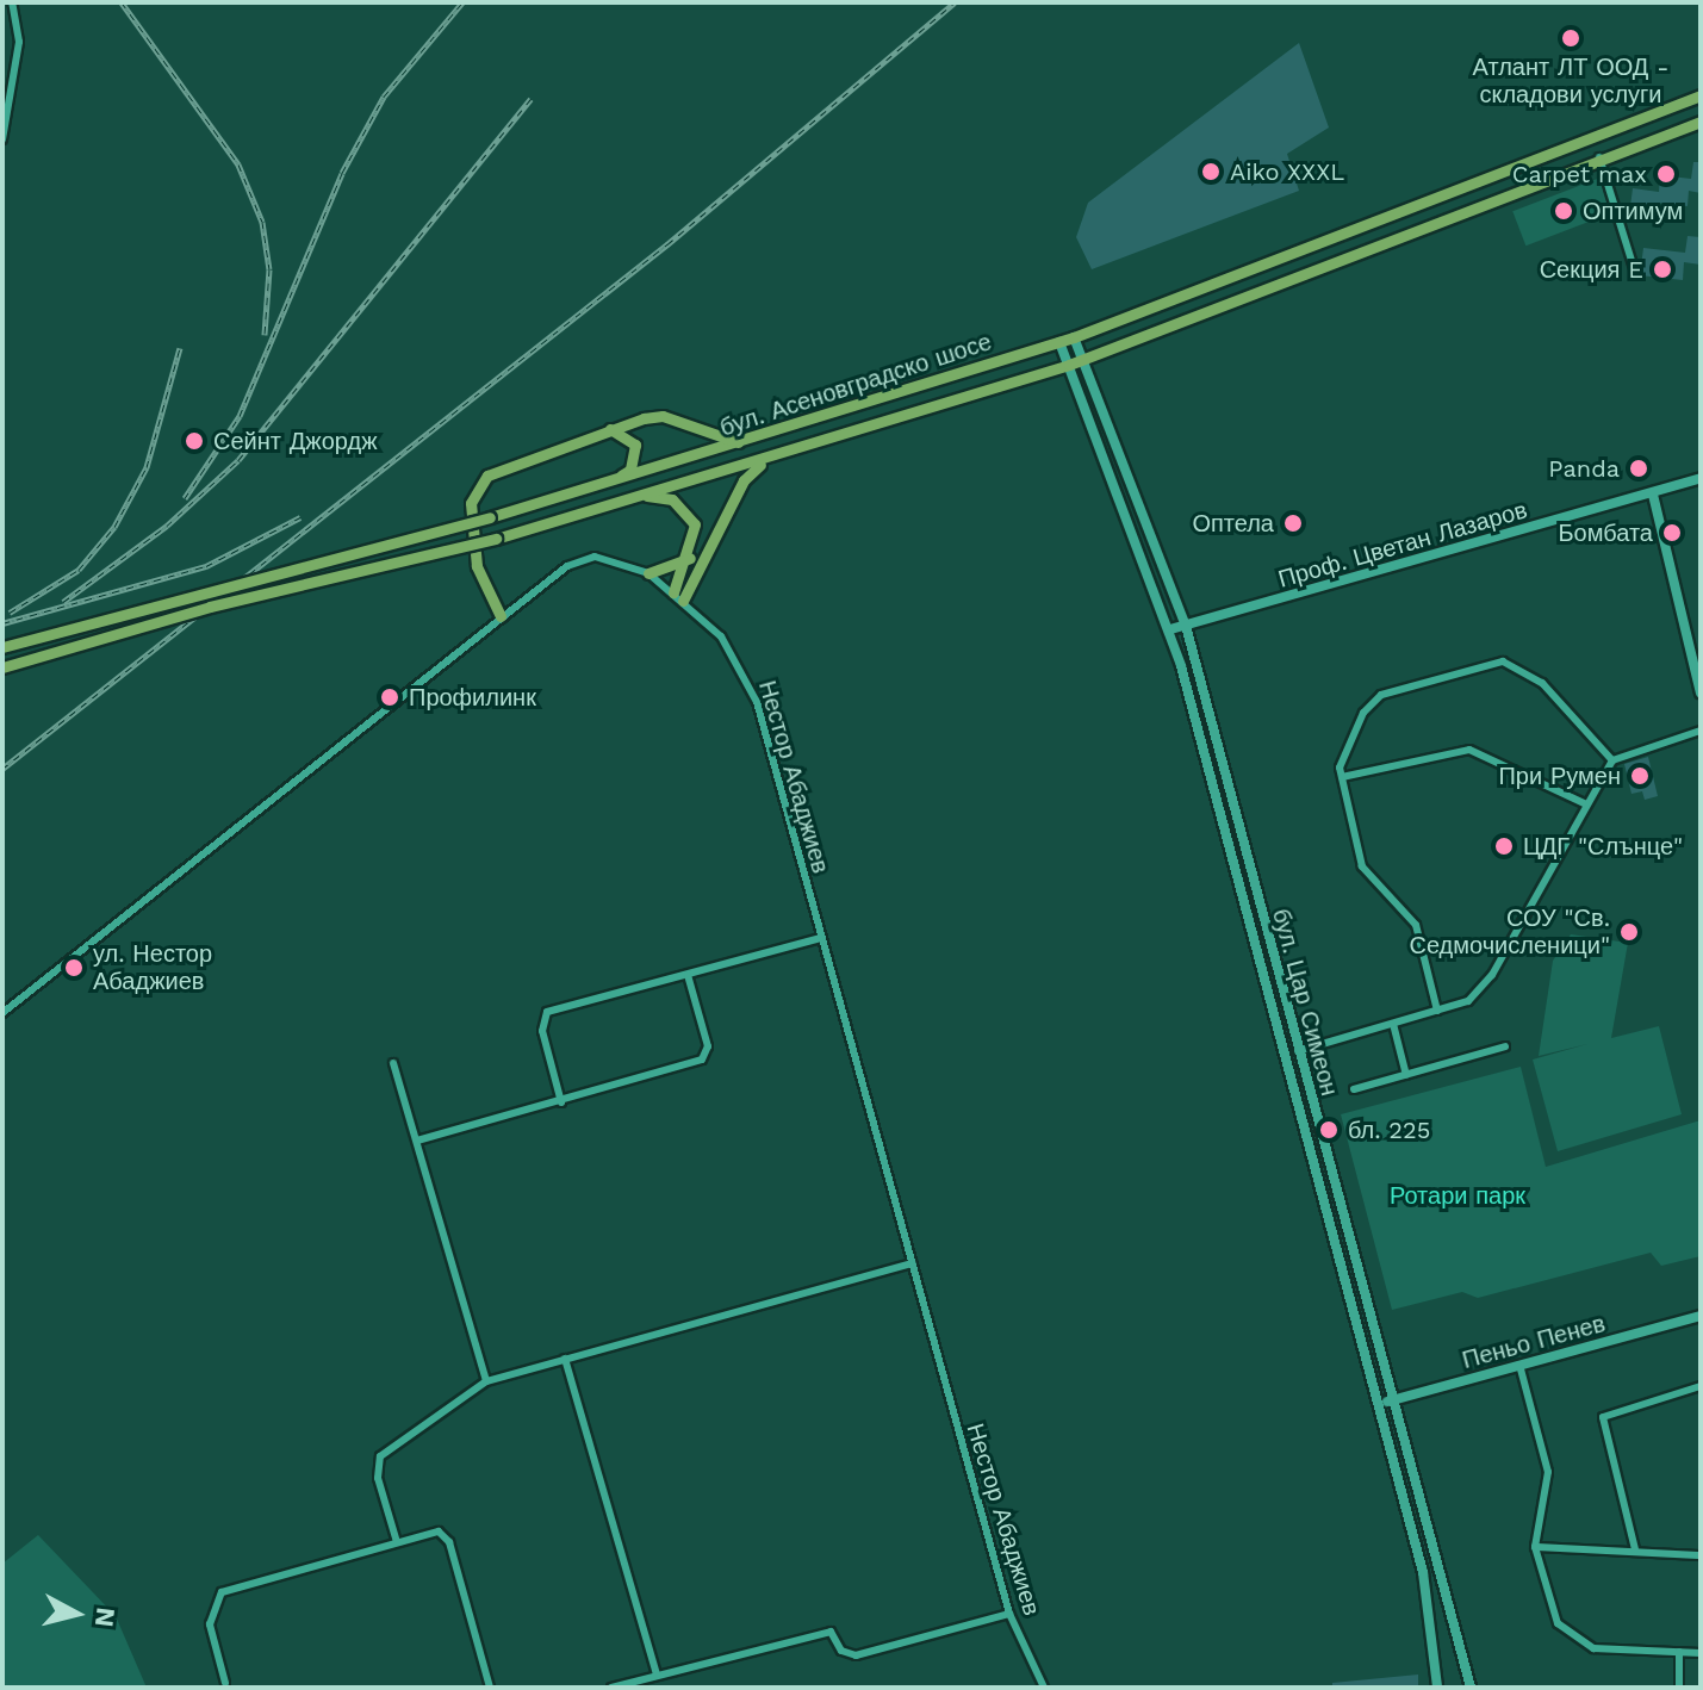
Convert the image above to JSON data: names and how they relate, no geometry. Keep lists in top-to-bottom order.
{
  "streets": {
    "main road": [
      "бул. Асеновградско шосе",
      "Проф. Цветан Лазаров",
      "бул. Цар Симеон",
      "Пеньо Пенев"
    ],
    "street": ["Нестор Абаджиев"]
  },
  "crossings": [
    ["бул. Асеновградско шосе", "бул. Цар Симеон"],
    ["Проф. Цветан Лазаров", "бул. Цар Симеон"],
    ["бул. Цар Симеон", "Пеньо Пенев"]
  ],
  "parks": ["Ротари парк"],
  "places": [
    "Атлант ЛТ ООД - складови услуги",
    "Aiko XXXL",
    "Carpet max",
    "Оптимум",
    "Секция E",
    "Сейнт Джордж",
    "Panda",
    "Оптела",
    "Бомбата",
    "Профилинк",
    "При Румен",
    "ЦДГ \"Слънце\"",
    "СОУ \"Св. Седмочисленици\"",
    "ул. Нестор Абаджиев",
    "бл. 225"
  ],
  "north": "right"
}
